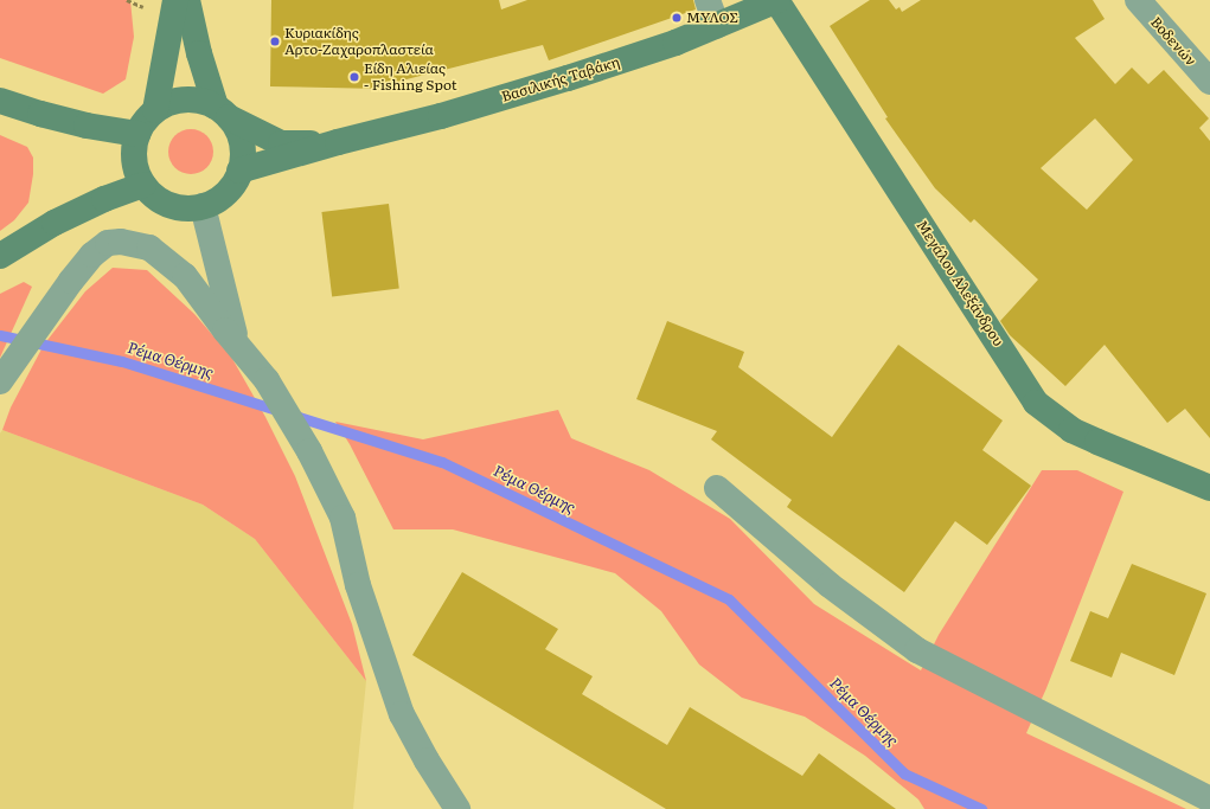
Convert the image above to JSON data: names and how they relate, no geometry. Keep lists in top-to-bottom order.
{
  "streets": {
    "main road": ["Βασιλικής Ταβάκη", "Μεγάλου Αλεξάνδρου"],
    "street": ["Βοδενών"]
  },
  "crossings": [
    ["Βασιλικής Ταβάκη", "Μεγάλου Αλεξάνδρου"]
  ],
  "water": ["Ρέμα Θέρμης"],
  "places": ["ΜΥΛΟΣ", "Κυριακίδης Αρτο-Ζαχαροπλαστεία", "Είδη Αλιείας - Fishing Spot"]
}
